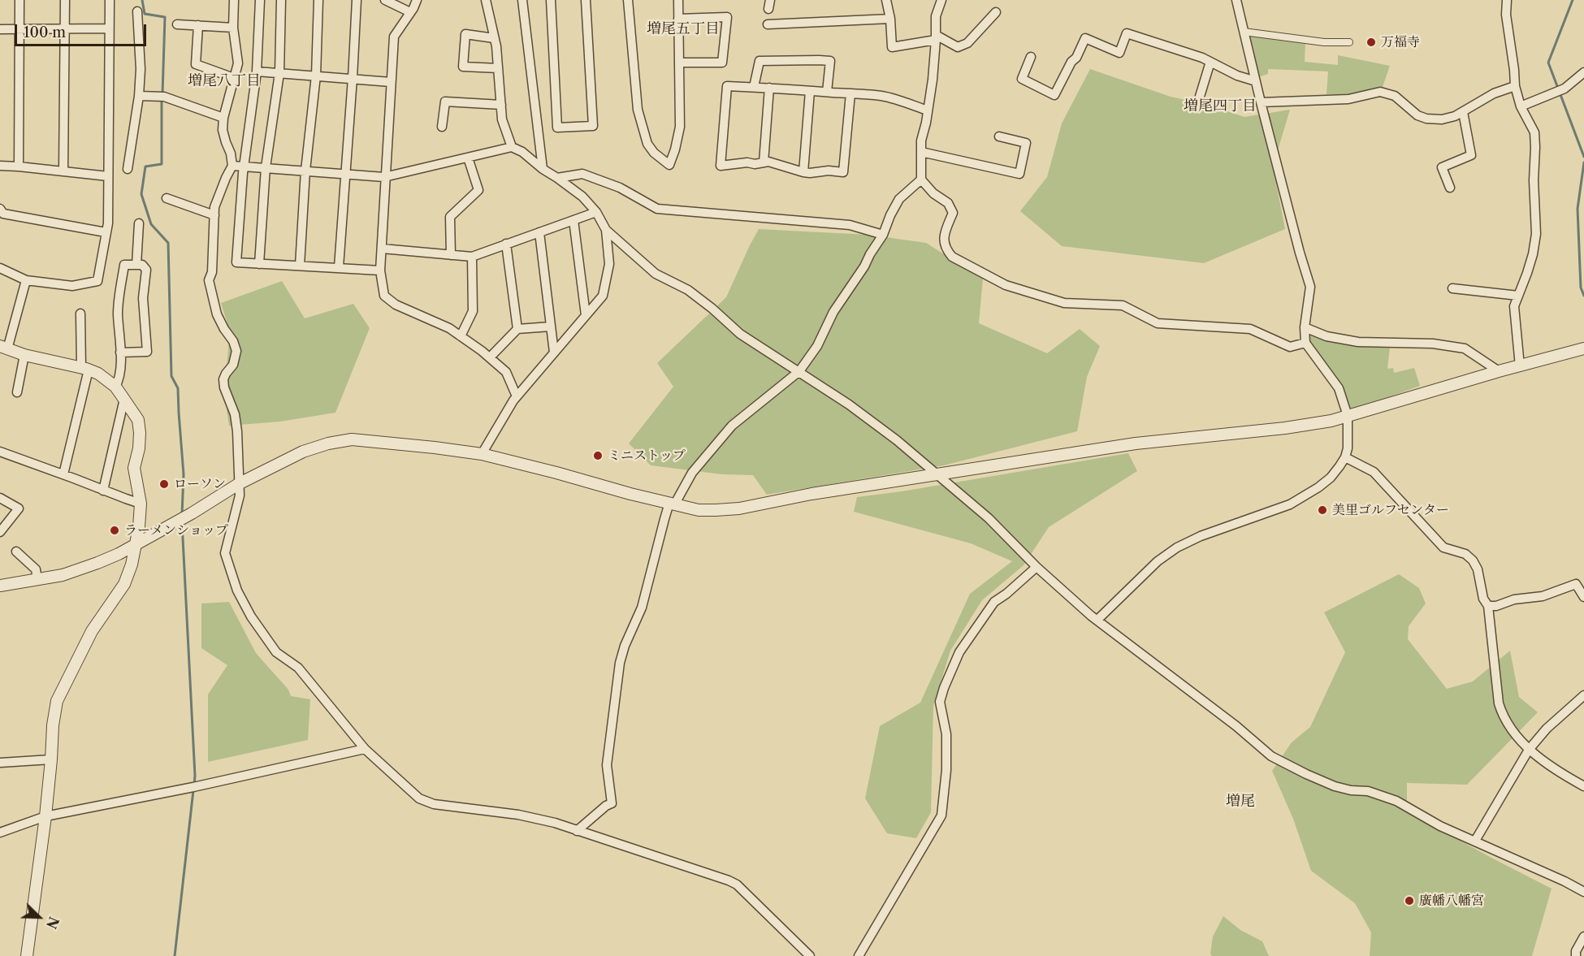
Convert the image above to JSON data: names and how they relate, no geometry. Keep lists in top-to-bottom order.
{
  "districts": [
    "増尾五丁目",
    "増尾八丁目",
    "増尾四丁目",
    "増尾"
  ],
  "places": [
    "万福寺",
    "ミニストップ",
    "ローソン",
    "美里ゴルフセンター",
    "ラーメンショップ",
    "廣幡八幡宮"
  ],
  "scale_bar": "100 m",
  "north": "bottom right"
}
